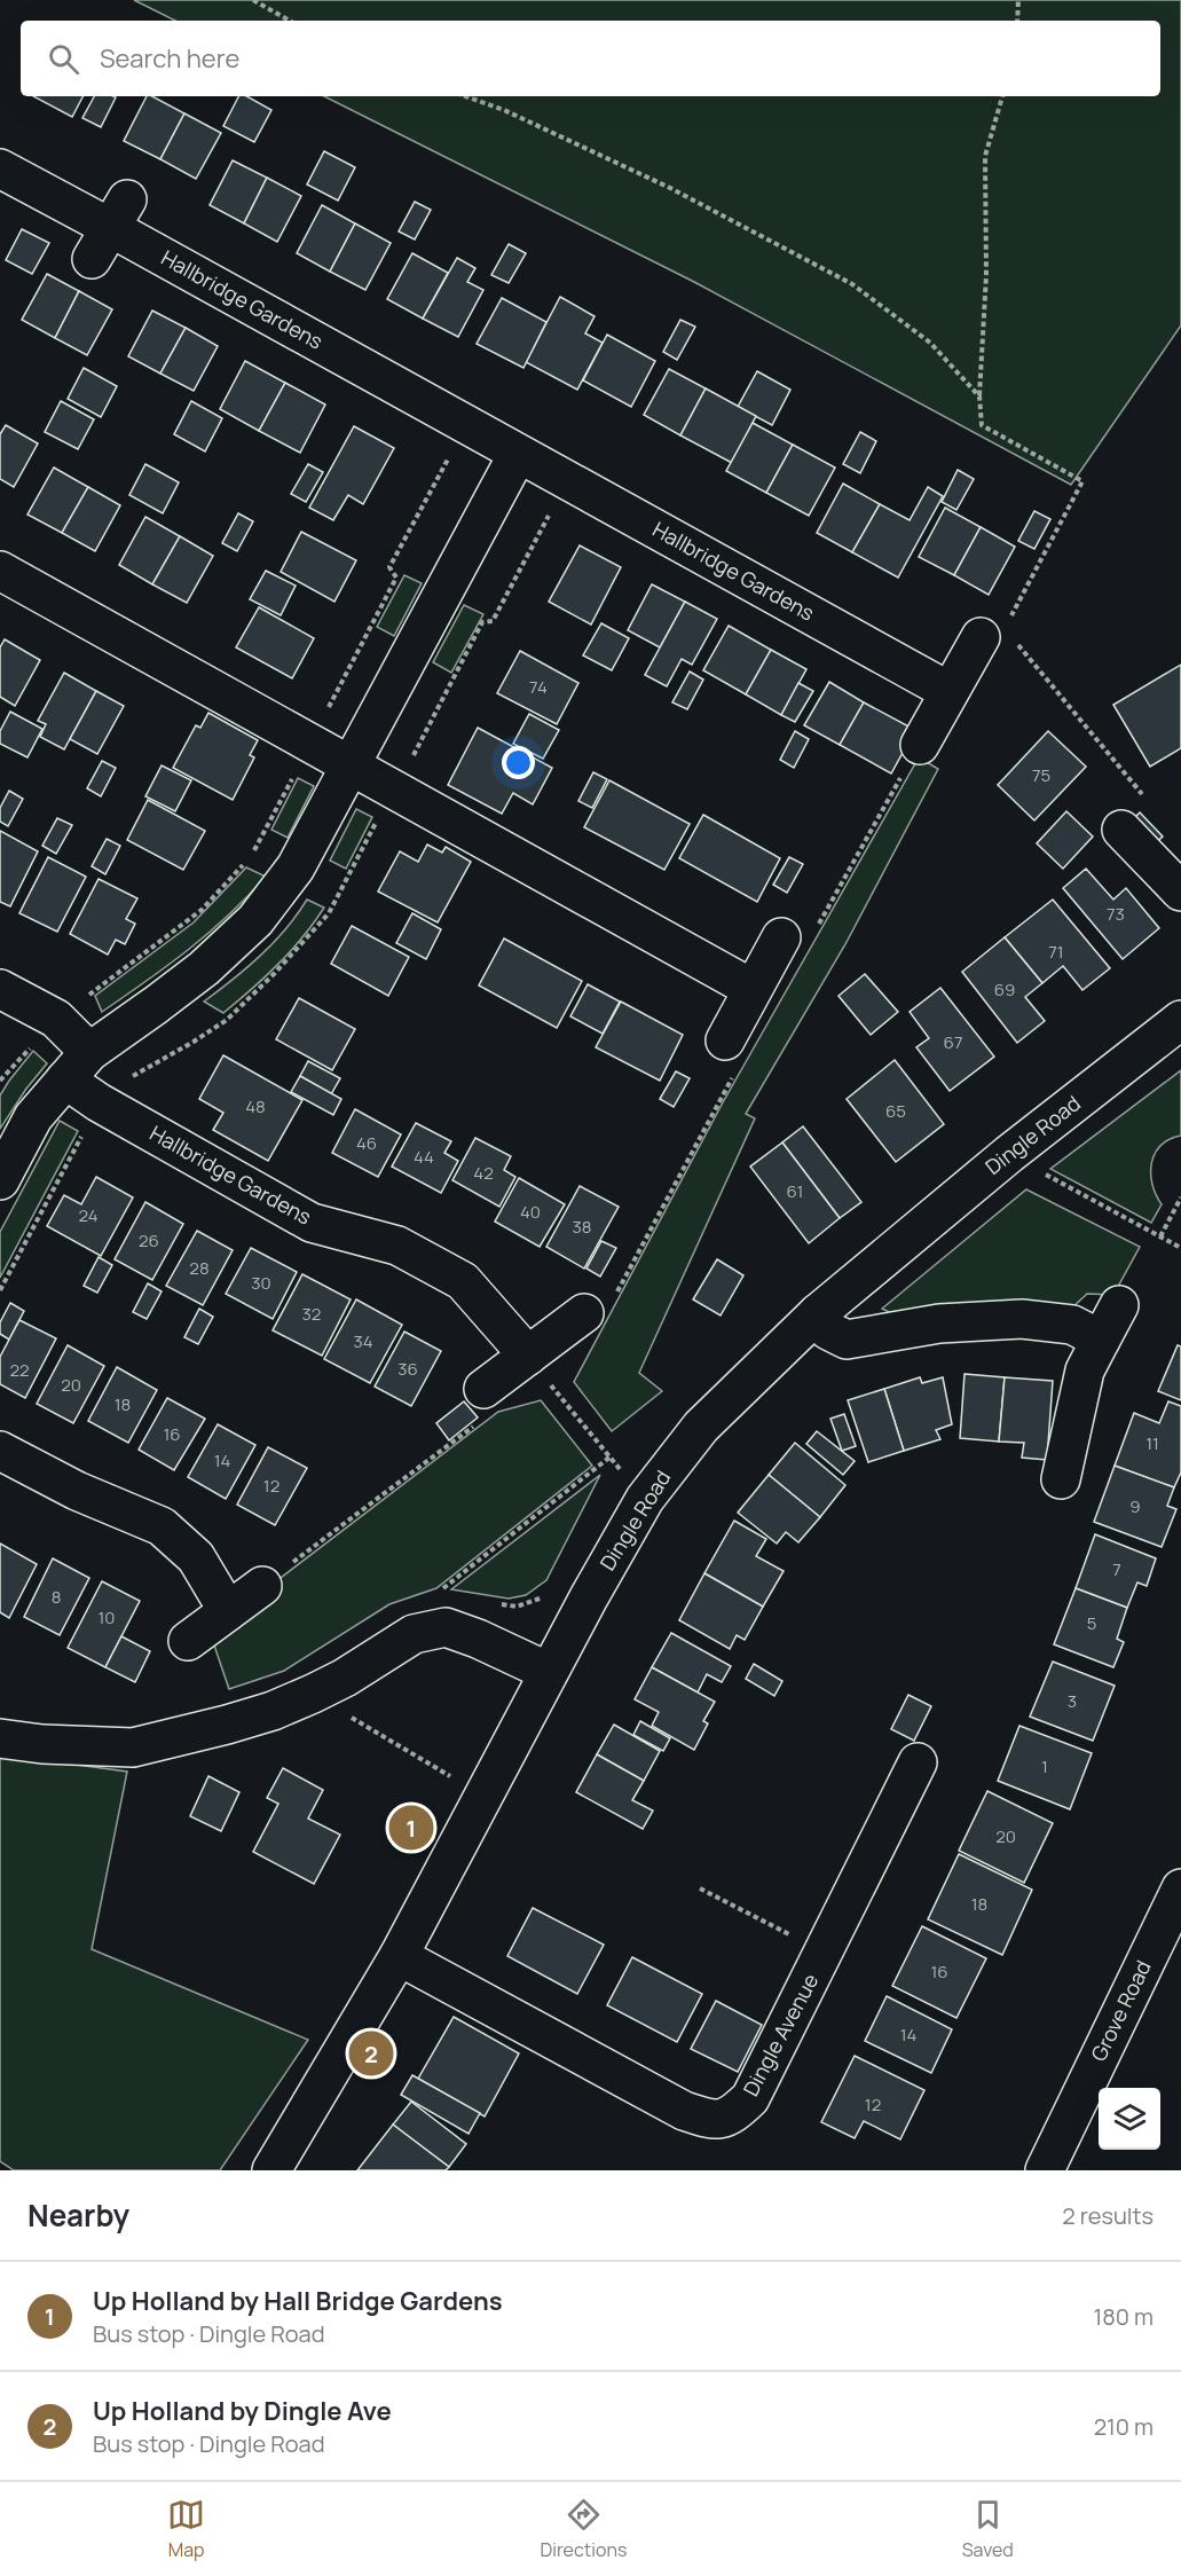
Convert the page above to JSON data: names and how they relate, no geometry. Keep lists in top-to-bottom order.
{
  "streets": {
    "street": [
      "Hallbridge Gardens",
      "Dingle Road",
      "Grove Road",
      "Dingle Avenue"
    ]
  },
  "crossings": [
    ["Dingle Road", "Dingle Avenue"]
  ],
  "house_numbers": [
    "74",
    "75",
    "73",
    "71",
    "69",
    "67",
    "48",
    "65",
    "46",
    "44",
    "42",
    "61",
    "40",
    "24",
    "38",
    "26",
    "28",
    "30",
    "32",
    "34",
    "36",
    "22",
    "20",
    "18",
    "16",
    "11",
    "14",
    "12",
    "9",
    "7",
    "8",
    "10",
    "5",
    "3",
    "1",
    "20",
    "18",
    "16",
    "14",
    "12"
  ],
  "page": {
    "search": "Search here",
    "pins": ["1", "2"],
    "heading": ["Nearby", "2 results"],
    "list": [
      {
        "mark": "1",
        "name": "Up Holland by Hall Bridge Gardens",
        "note": "Bus stop · Dingle Road",
        "value": "180 m"
      },
      {
        "mark": "2",
        "name": "Up Holland by Dingle Ave",
        "note": "Bus stop · Dingle Road",
        "value": "210 m"
      }
    ],
    "nav": ["Map", "Directions", "Saved"]
  }
}
